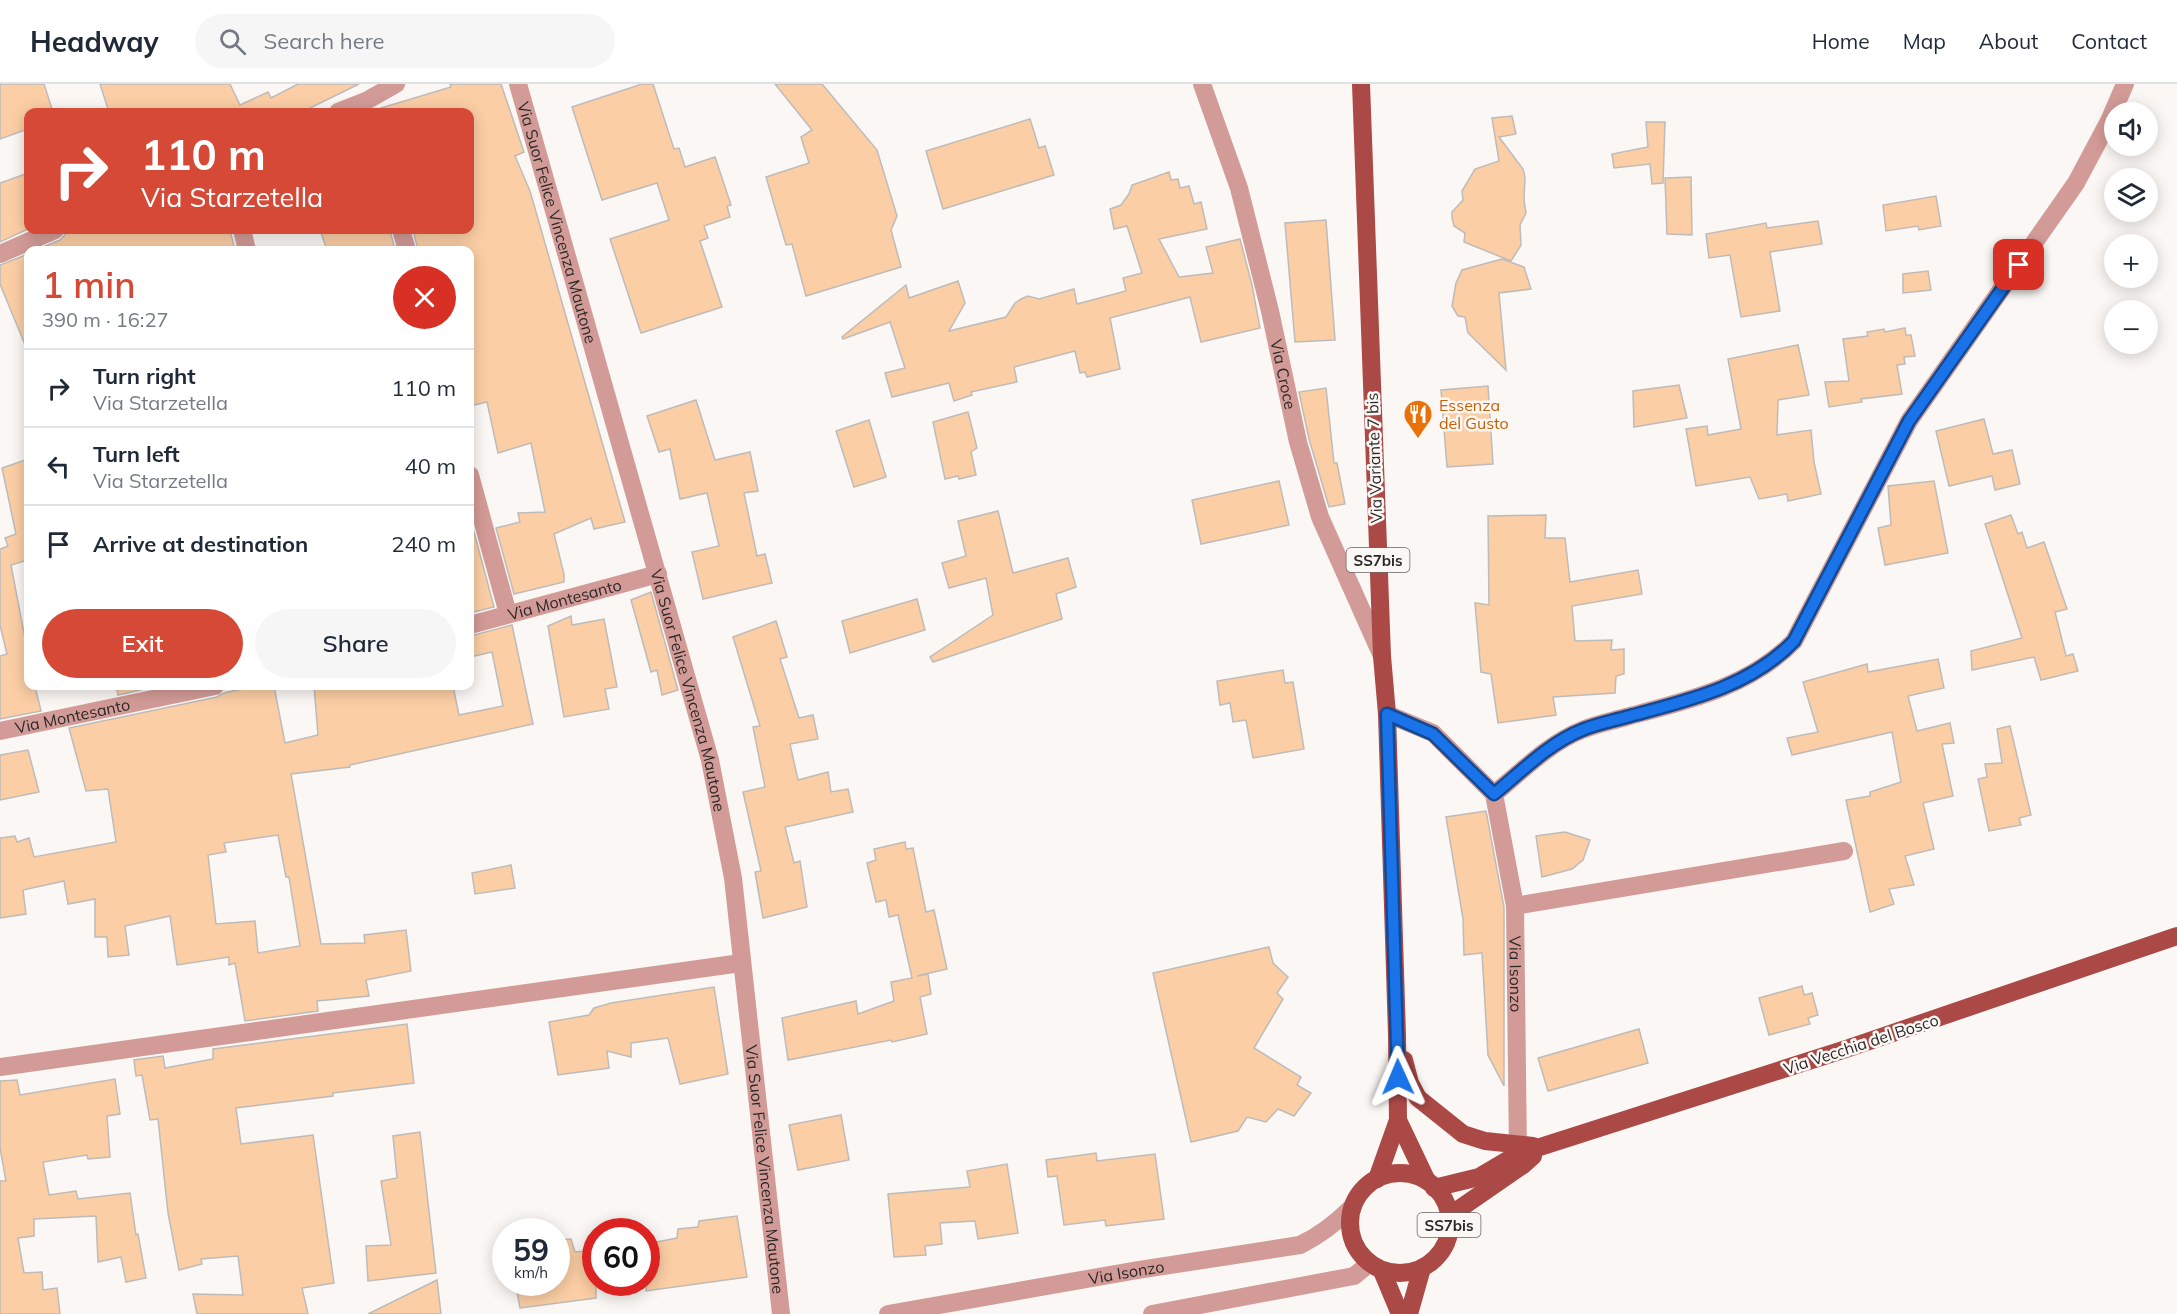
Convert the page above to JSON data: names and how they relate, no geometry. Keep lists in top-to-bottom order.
{
  "streets": {
    "main road": ["Via Variante 7 bis", "SS7bis", "Via Vecchia del Bosco"],
    "street": [
      "Via Suor Felice Vincenza Mautone",
      "Via Croce",
      "Via Montesanto",
      "Via Isonzo"
    ]
  },
  "crossings": [
    ["Via Suor Felice Vincenza Mautone", "Via Montesanto"],
    ["Via Croce", "Via Variante 7 bis"],
    ["Via Variante 7 bis", "SS7bis"],
    ["Via Variante 7 bis", "Via Isonzo"],
    ["Via Variante 7 bis", "Via Vecchia del Bosco"],
    ["SS7bis", "Via Isonzo"],
    ["SS7bis", "Via Vecchia del Bosco"],
    ["Via Isonzo", "Via Vecchia del Bosco"]
  ],
  "places": {
    "restaurant": ["Essenza del Gusto"]
  },
  "page": {
    "header": "Headway",
    "search": "Search here",
    "nav": [
      "Home",
      "Map",
      "About",
      "Contact"
    ],
    "map_buttons": ["+", "−"],
    "turn": ["110 m", "Via Starzetella"],
    "heading": ["1 min", "390 m · 16:27"],
    "list": [
      {
        "name": "Turn right",
        "note": "Via Starzetella",
        "value": "110 m"
      },
      {
        "name": "Turn left",
        "note": "Via Starzetella",
        "value": "40 m"
      },
      {
        "name": "Arrive at destination",
        "value": "240 m"
      }
    ],
    "buttons": ["Exit", "Share"],
    "speed": "59 km/h",
    "limit": "60"
  }
}
